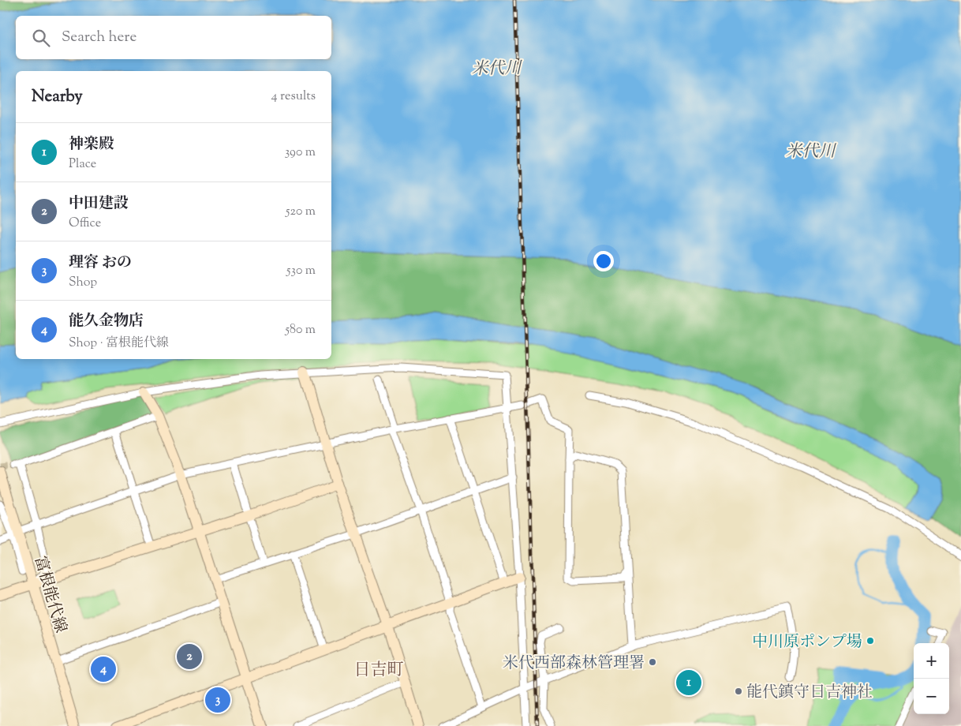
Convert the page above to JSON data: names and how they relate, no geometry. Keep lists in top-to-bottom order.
{
  "streets": {
    "street": ["富根能代線"]
  },
  "districts": ["日吉町"],
  "water": ["米代川"],
  "places": ["中川原ポンプ場", "米代西部森林管理署", "能代鎮守日吉神社"],
  "page": {
    "search": "Search here",
    "heading": ["Nearby", "4 results"],
    "list": [
      {
        "mark": "1",
        "name": "神楽殿",
        "note": "Place",
        "value": "390 m"
      },
      {
        "mark": "2",
        "name": "中田建設",
        "note": "Office",
        "value": "520 m"
      },
      {
        "mark": "3",
        "name": "理容 おの",
        "note": "Shop",
        "value": "530 m"
      },
      {
        "mark": "4",
        "name": "能久金物店",
        "note": "Shop · 富根能代線",
        "value": "580 m"
      }
    ],
    "pins": [
      "2",
      "4",
      "1",
      "3"
    ],
    "map_buttons": ["+", "−"]
  }
}
